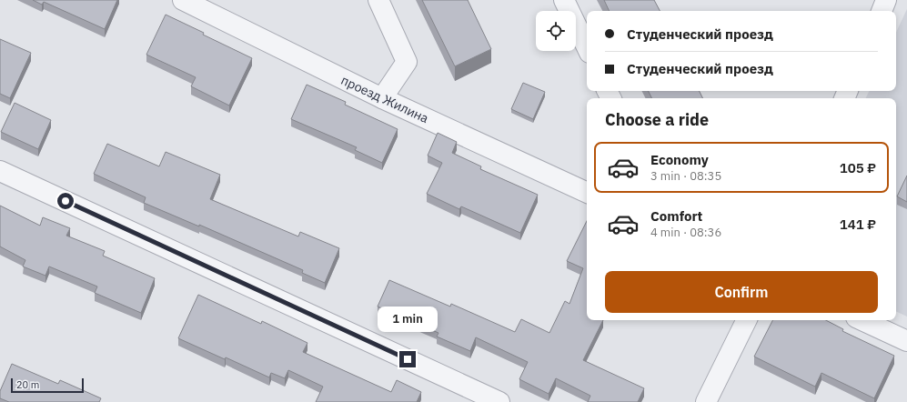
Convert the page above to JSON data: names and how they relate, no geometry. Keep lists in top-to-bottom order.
{
  "streets": {
    "street": ["проезд Жилина"]
  },
  "scale_bar": "20 m",
  "page": {
    "banner": ["Студенческий проезд", "Студенческий проезд"],
    "heading": "Choose a ride",
    "list": [
      {
        "name": "Economy",
        "note": "3 min · 08:35",
        "value": "105 ₽"
      },
      {
        "name": "Comfort",
        "note": "4 min · 08:36",
        "value": "141 ₽"
      }
    ],
    "buttons": "Confirm",
    "bubble": "1 min",
    "scale": "20 m"
  }
}
